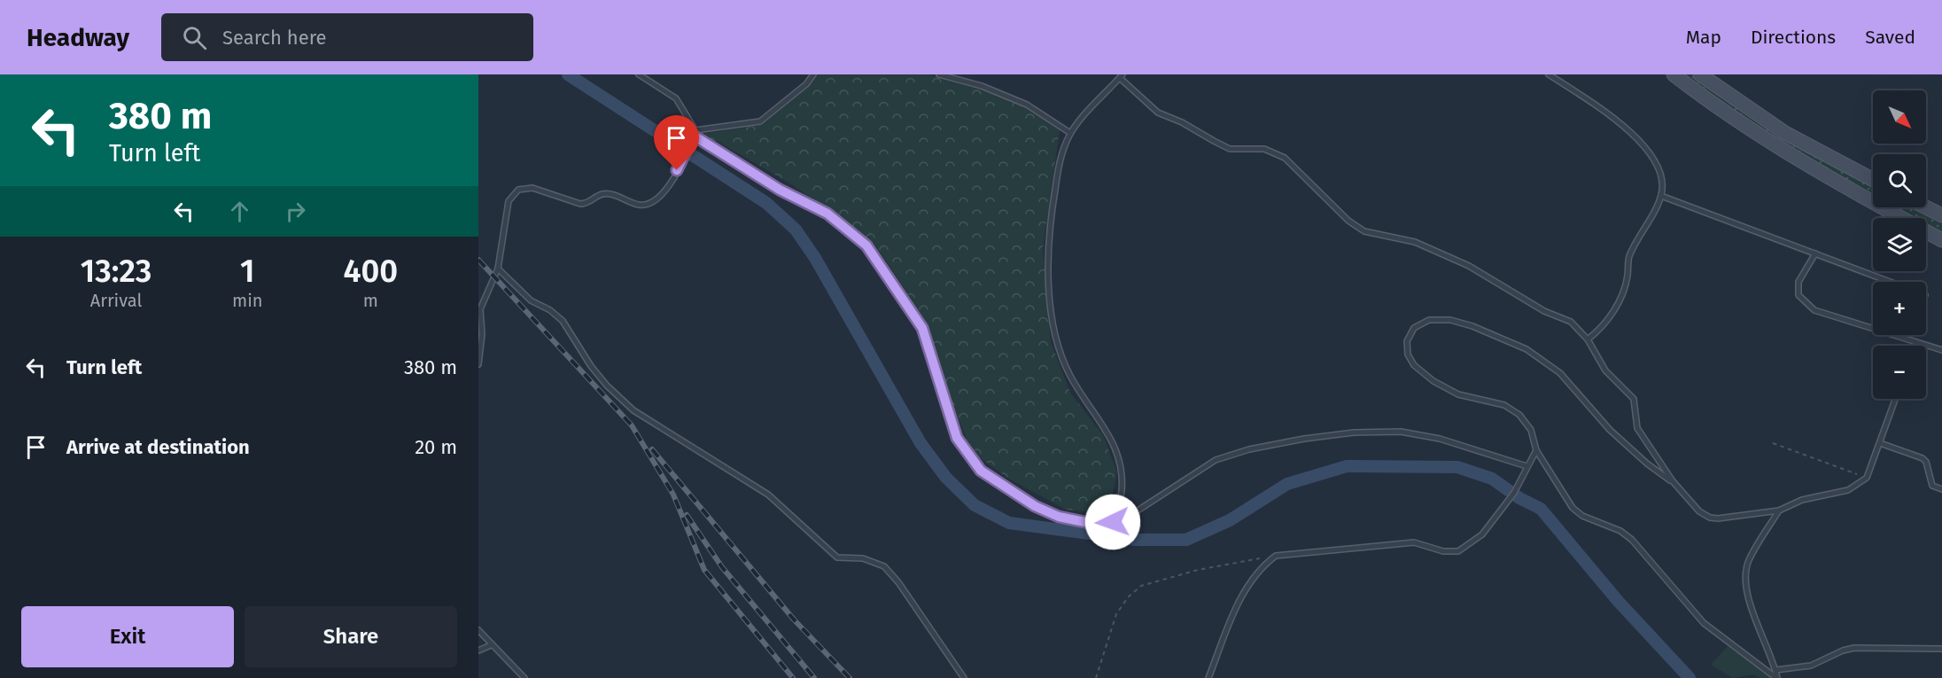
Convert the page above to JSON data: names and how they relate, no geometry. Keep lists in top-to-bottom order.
{
  "north": "bottom right",
  "page": {
    "header": "Headway",
    "search": "Search here",
    "nav": ["Map", "Directions", "Saved"],
    "turn": ["380 m", "Turn left"],
    "map_buttons": ["+", "−"],
    "eta": [
      "13:23",
      "Arrival",
      "1",
      "min",
      "400",
      "m"
    ],
    "list": [
      {
        "name": "Turn left",
        "value": "380 m"
      },
      {
        "name": "Arrive at destination",
        "value": "20 m"
      }
    ],
    "buttons": ["Exit", "Share"]
  }
}
